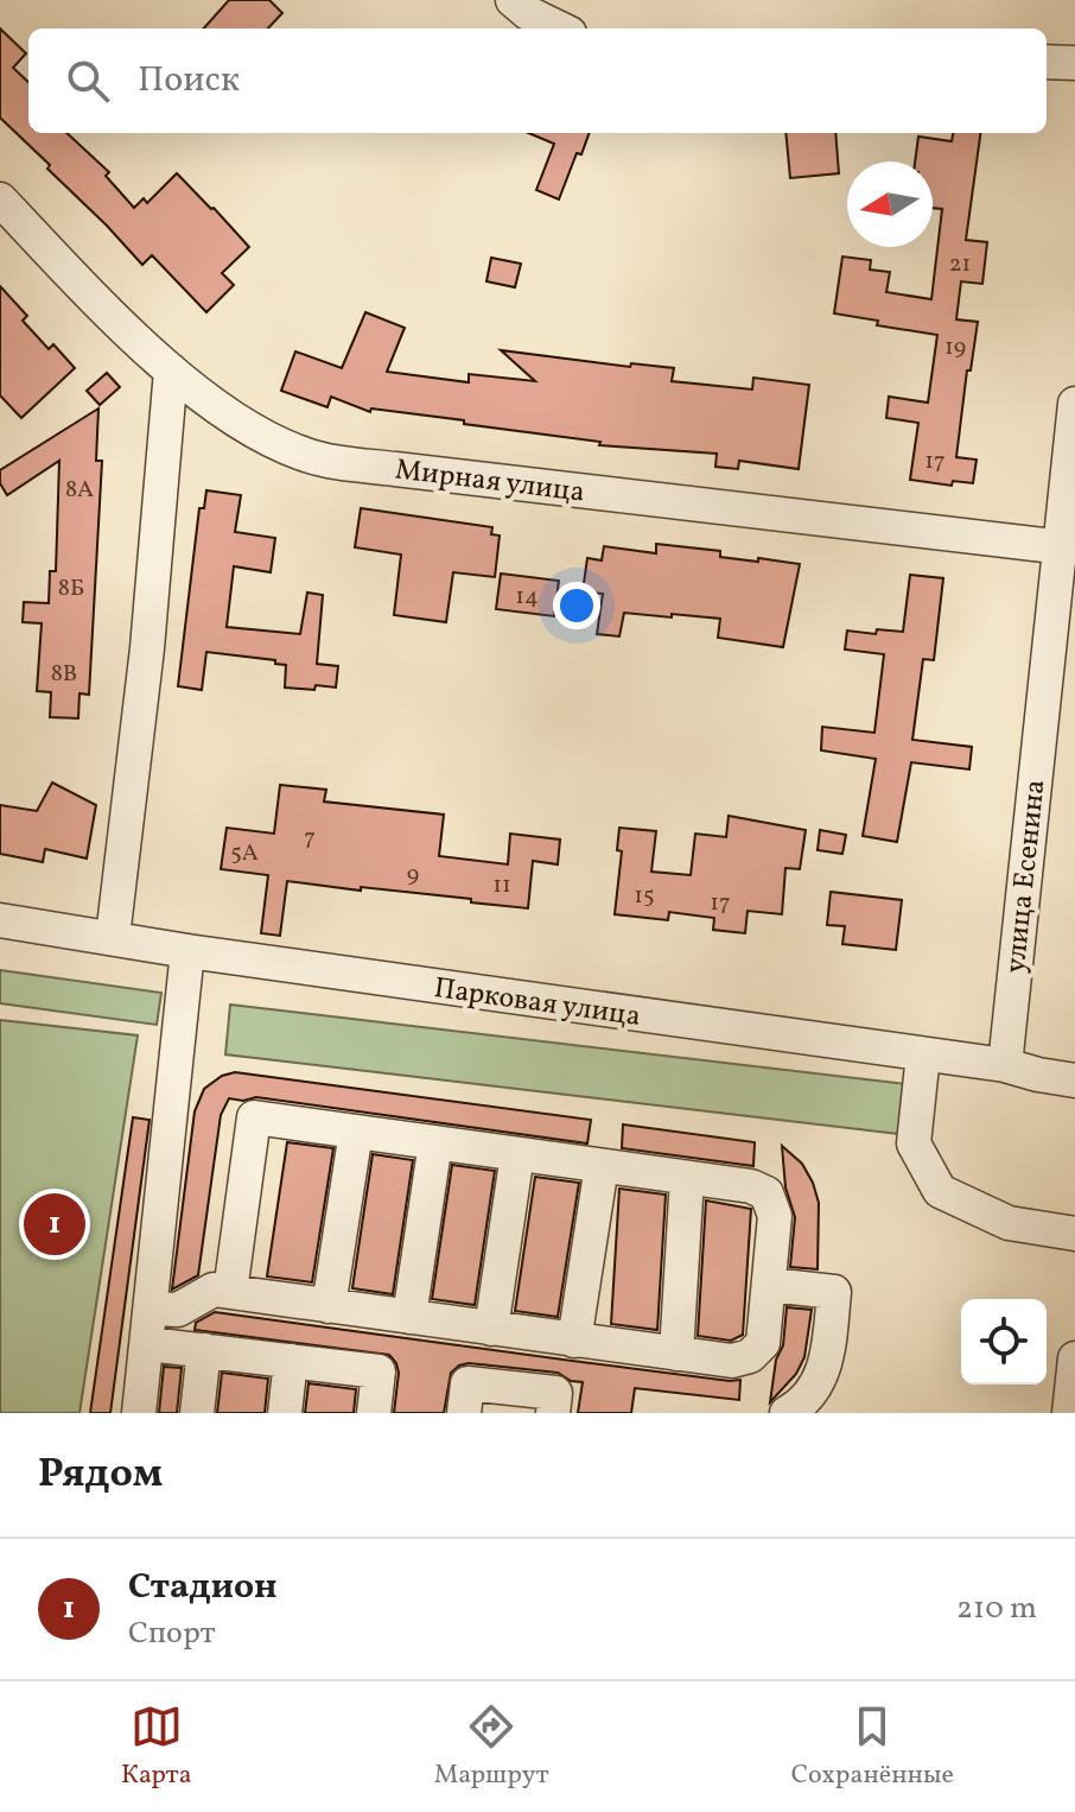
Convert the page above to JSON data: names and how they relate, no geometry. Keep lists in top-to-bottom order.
{
  "streets": {
    "street": ["Мирная улица", "улица Есенина", "Парковая улица"]
  },
  "crossings": [
    ["Мирная улица", "улица Есенина"],
    ["улица Есенина", "Парковая улица"]
  ],
  "house_numbers": [
    "21",
    "19",
    "17",
    "8А",
    "8Б",
    "14",
    "8В",
    "7",
    "5А",
    "9",
    "11",
    "15",
    "17"
  ],
  "north": "left",
  "page": {
    "search": "Поиск",
    "pins": "1",
    "heading": "Рядом",
    "list": [
      {
        "mark": "1",
        "name": "Стадион",
        "note": "Спорт",
        "value": "210 m"
      }
    ],
    "nav": ["Карта", "Маршрут", "Сохранённые"]
  }
}
